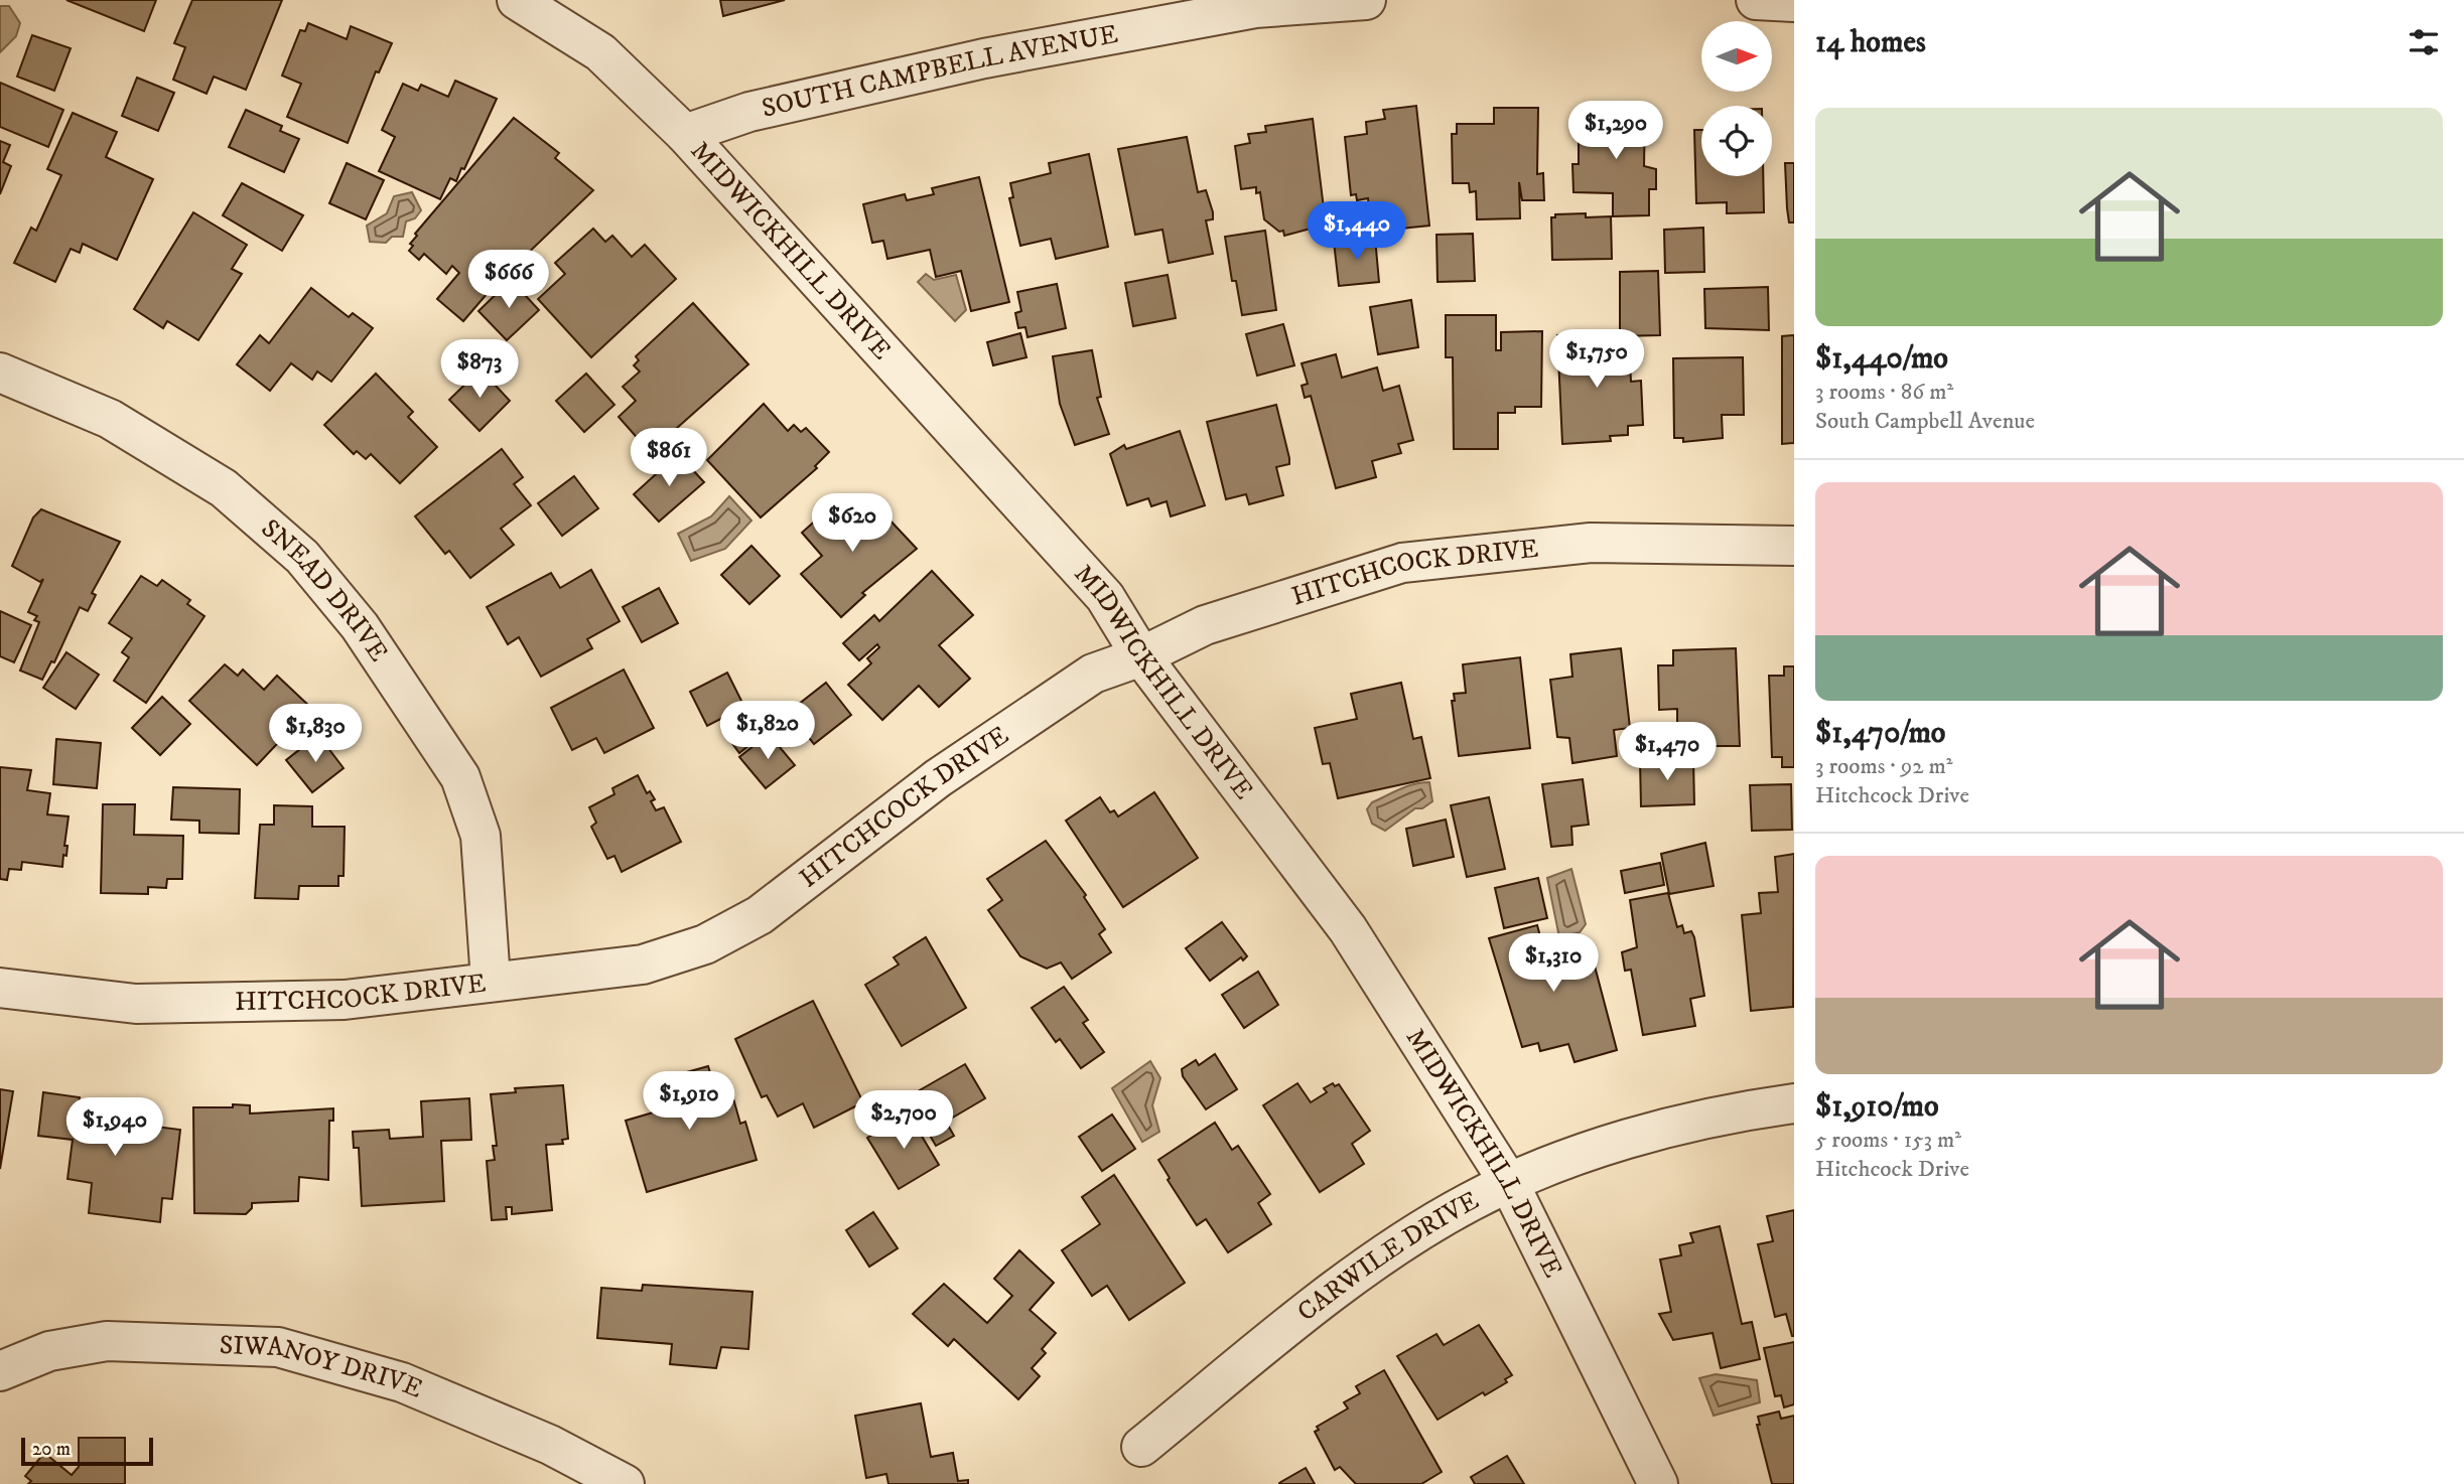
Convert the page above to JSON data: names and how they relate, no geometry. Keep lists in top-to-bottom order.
{
  "streets": {
    "street": [
      "SOUTH CAMPBELL AVENUE",
      "MIDWICKHILL DRIVE",
      "HITCHCOCK DRIVE",
      "SNEAD DRIVE",
      "CARWILE DRIVE",
      "SIWANOY DRIVE"
    ]
  },
  "crossings": [
    ["SOUTH CAMPBELL AVENUE", "MIDWICKHILL DRIVE"],
    ["MIDWICKHILL DRIVE", "HITCHCOCK DRIVE"],
    ["MIDWICKHILL DRIVE", "CARWILE DRIVE"],
    ["HITCHCOCK DRIVE", "SNEAD DRIVE"]
  ],
  "scale_bar": "20 m",
  "north": "right",
  "page": {
    "heading": "14 homes",
    "list": [
      {
        "name": "$1,440/mo",
        "note": "3 rooms · 86 m² · South Campbell Avenue"
      },
      {
        "name": "$1,470/mo",
        "note": "3 rooms · 92 m² · Hitchcock Drive"
      },
      {
        "name": "$1,910/mo",
        "note": "5 rooms · 153 m² · Hitchcock Drive"
      }
    ],
    "price": [
      "$1,290",
      "$1,440",
      "$666",
      "$1,750",
      "$873",
      "$861",
      "$620",
      "$1,820",
      "$1,830",
      "$1,470",
      "$1,310",
      "$1,910",
      "$2,700",
      "$1,940"
    ],
    "scale": "20 m"
  }
}
